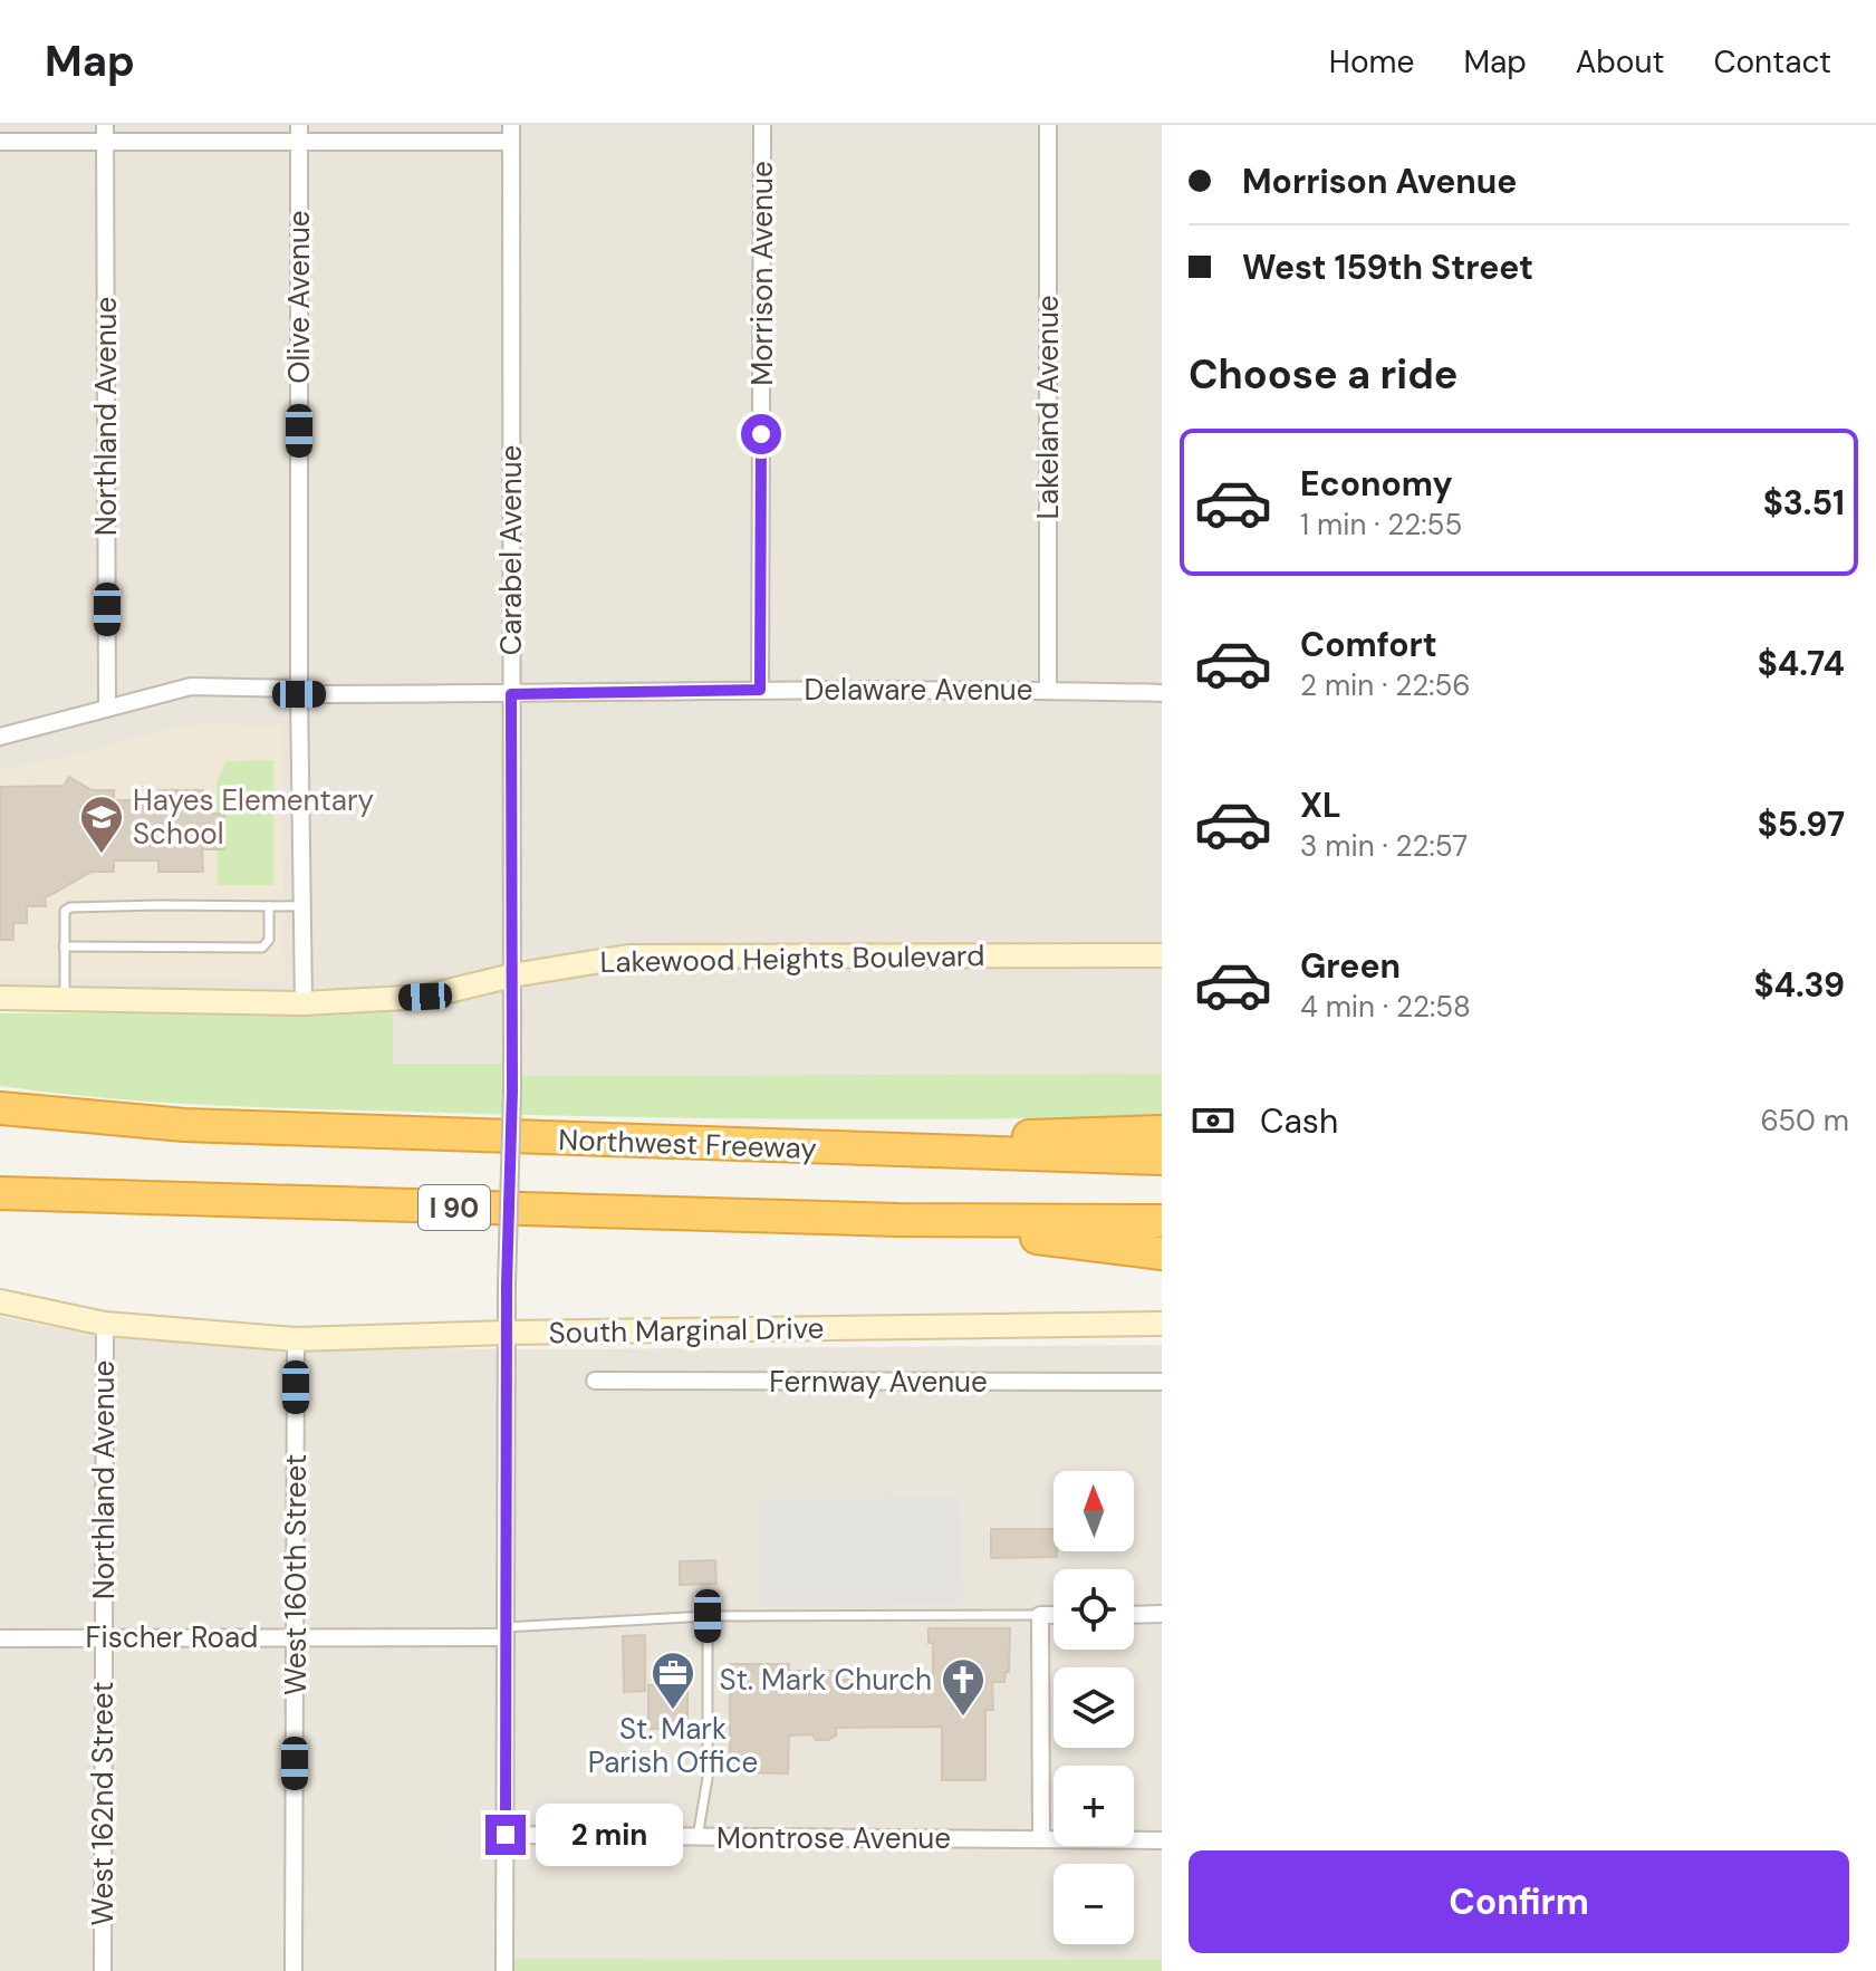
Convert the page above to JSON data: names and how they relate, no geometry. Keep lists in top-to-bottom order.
{
  "streets": {
    "highway": ["Northwest Freeway", "I 90"],
    "main road": ["Lakewood Heights Boulevard", "South Marginal Drive"],
    "street": [
      "Morrison Avenue",
      "Olive Avenue",
      "Lakeland Avenue",
      "Northland Avenue",
      "Carabel Avenue",
      "Delaware Avenue",
      "Fernway Avenue",
      "West 160th Street",
      "Fischer Road",
      "West 162nd Street",
      "Montrose Avenue"
    ]
  },
  "crossings": [
    ["Morrison Avenue", "Delaware Avenue"],
    ["Olive Avenue", "Delaware Avenue"],
    ["Olive Avenue", "Lakewood Heights Boulevard"],
    ["Lakeland Avenue", "Delaware Avenue"],
    ["Northland Avenue", "Delaware Avenue"],
    ["Northland Avenue", "South Marginal Drive"],
    ["Northland Avenue", "Fischer Road"],
    ["Northland Avenue", "West 162nd Street"],
    ["Carabel Avenue", "Delaware Avenue"],
    ["Carabel Avenue", "Lakewood Heights Boulevard"],
    ["Carabel Avenue", "South Marginal Drive"],
    ["Carabel Avenue", "Fischer Road"],
    ["Carabel Avenue", "Montrose Avenue"],
    ["South Marginal Drive", "West 160th Street"],
    ["West 160th Street", "Fischer Road"],
    ["Fischer Road", "West 162nd Street"]
  ],
  "places": {
    "school or university": ["Hayes Elementary School"],
    "office": ["St. Mark Parish Office"],
    "church": ["St. Mark Church"]
  },
  "north": "top",
  "page": {
    "header": "Map",
    "nav": [
      "Home",
      "Map",
      "About",
      "Contact"
    ],
    "banner": ["Morrison Avenue", "West 159th Street"],
    "heading": "Choose a ride",
    "list": [
      {
        "name": "Economy",
        "note": "1 min · 22:55",
        "value": "$3.51"
      },
      {
        "name": "Comfort",
        "note": "2 min · 22:56",
        "value": "$4.74"
      },
      {
        "name": "XL",
        "note": "3 min · 22:57",
        "value": "$5.97"
      },
      {
        "name": "Green",
        "note": "4 min · 22:58",
        "value": "$4.39"
      }
    ],
    "pay": ["Cash", "650 m"],
    "map_buttons": ["+", "−"],
    "bubble": "2 min",
    "buttons": "Confirm"
  }
}
